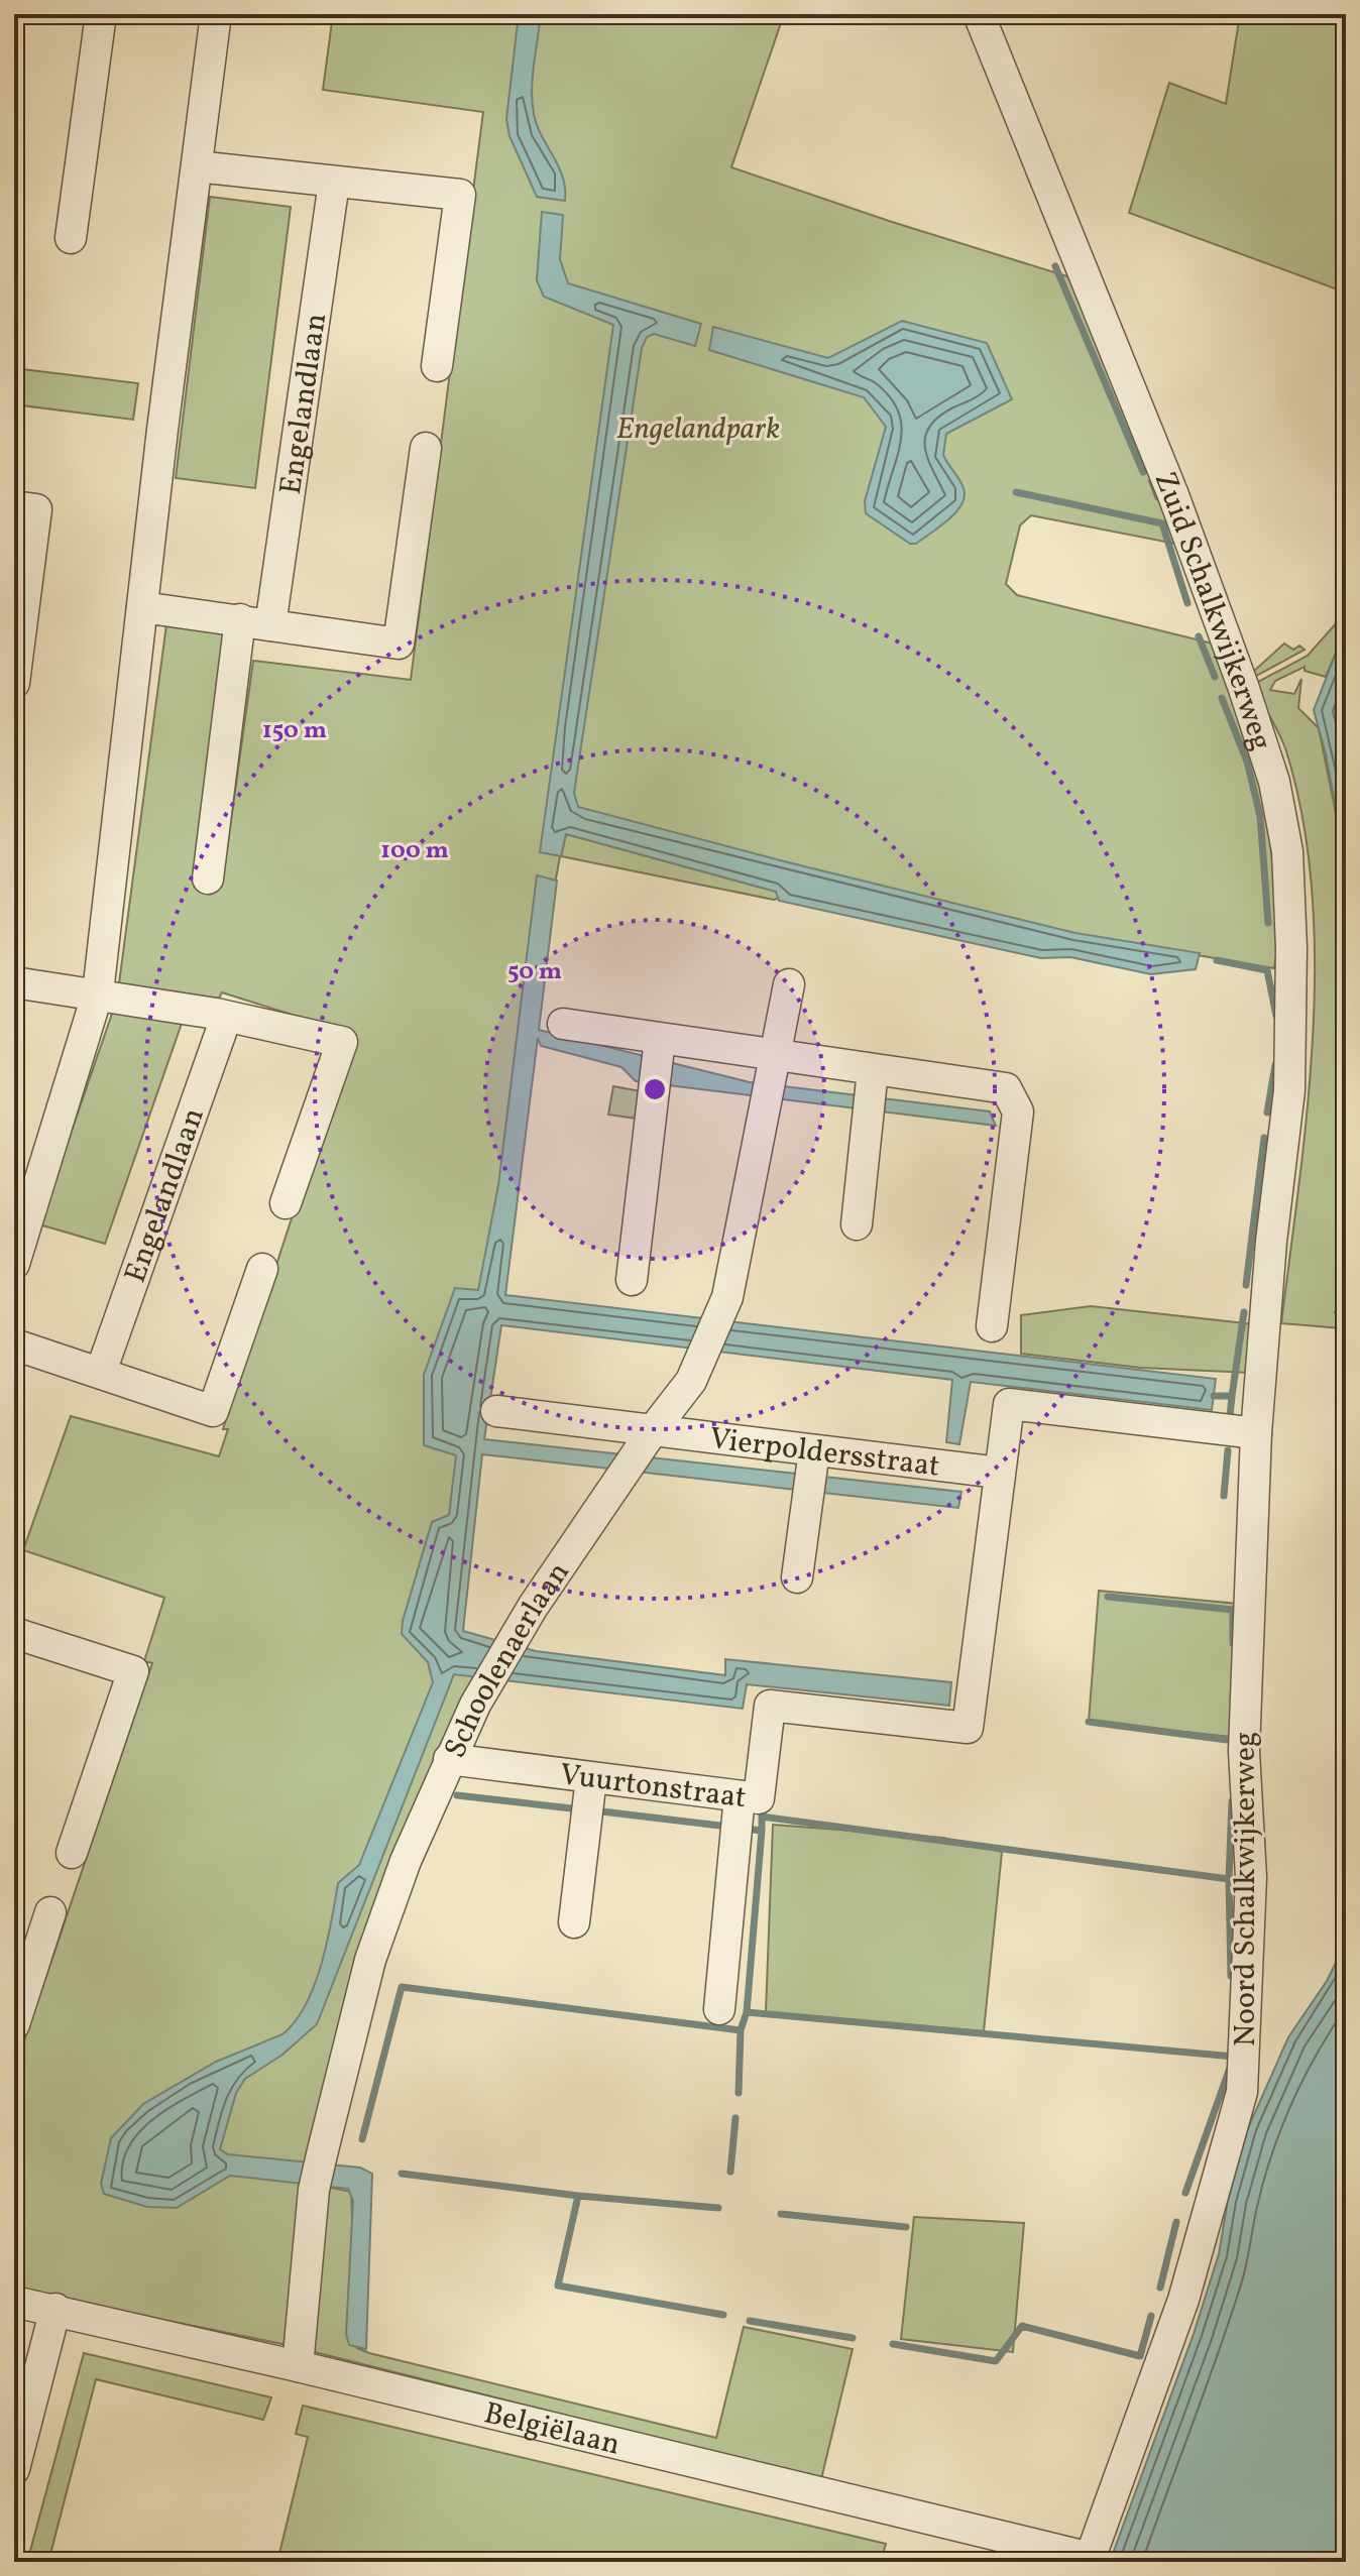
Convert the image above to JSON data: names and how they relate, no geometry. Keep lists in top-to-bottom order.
{
  "streets": {
    "street": [
      "Engelandlaan",
      "Zuid Schalkwijkerweg",
      "Vierpoldersstraat",
      "Schoolenaerlaan",
      "Vuurtonstraat",
      "Noord Schalkwijkerweg",
      "Belgiëlaan"
    ]
  },
  "crossings": [
    ["Zuid Schalkwijkerweg", "Noord Schalkwijkerweg"],
    ["Vierpoldersstraat", "Schoolenaerlaan"],
    ["Vierpoldersstraat", "Vuurtonstraat"],
    ["Schoolenaerlaan", "Vuurtonstraat"],
    ["Schoolenaerlaan", "Belgiëlaan"],
    ["Noord Schalkwijkerweg", "Belgiëlaan"]
  ],
  "parks": ["Engelandpark"],
  "rings": ["150 m", "100 m", "50 m"]
}
